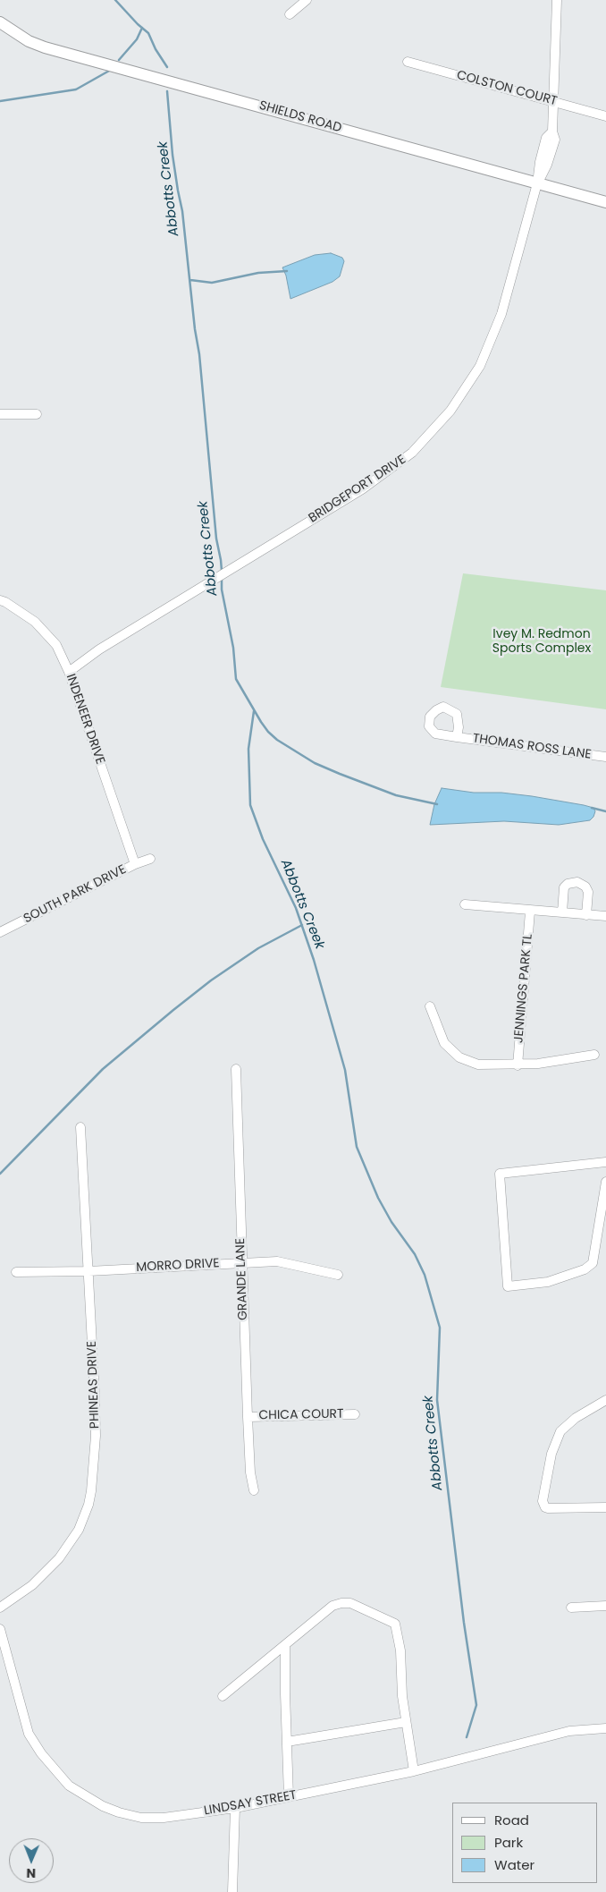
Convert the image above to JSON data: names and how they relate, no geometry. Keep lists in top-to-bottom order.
{
  "streets": {
    "street": [
      "COLSTON COURT",
      "SHIELDS ROAD",
      "BRIDGEPORT DRIVE",
      "INDENEER DRIVE",
      "THOMAS ROSS LANE",
      "SOUTH PARK DRIVE",
      "JENNINGS PARK TL",
      "MORRO DRIVE",
      "GRANDE LANE",
      "PHINEAS DRIVE",
      "CHICA COURT",
      "LINDSAY STREET"
    ]
  },
  "crossings": [
    ["COLSTON COURT", "BRIDGEPORT DRIVE"],
    ["SHIELDS ROAD", "BRIDGEPORT DRIVE"],
    ["BRIDGEPORT DRIVE", "INDENEER DRIVE"],
    ["INDENEER DRIVE", "SOUTH PARK DRIVE"],
    ["MORRO DRIVE", "GRANDE LANE"],
    ["MORRO DRIVE", "PHINEAS DRIVE"],
    ["GRANDE LANE", "CHICA COURT"]
  ],
  "water": ["Abbotts Creek"],
  "parks": ["Ivey M. Redmon Sports Complex"],
  "legend": ["Road", "Park", "Water"],
  "north": "bottom"
}
